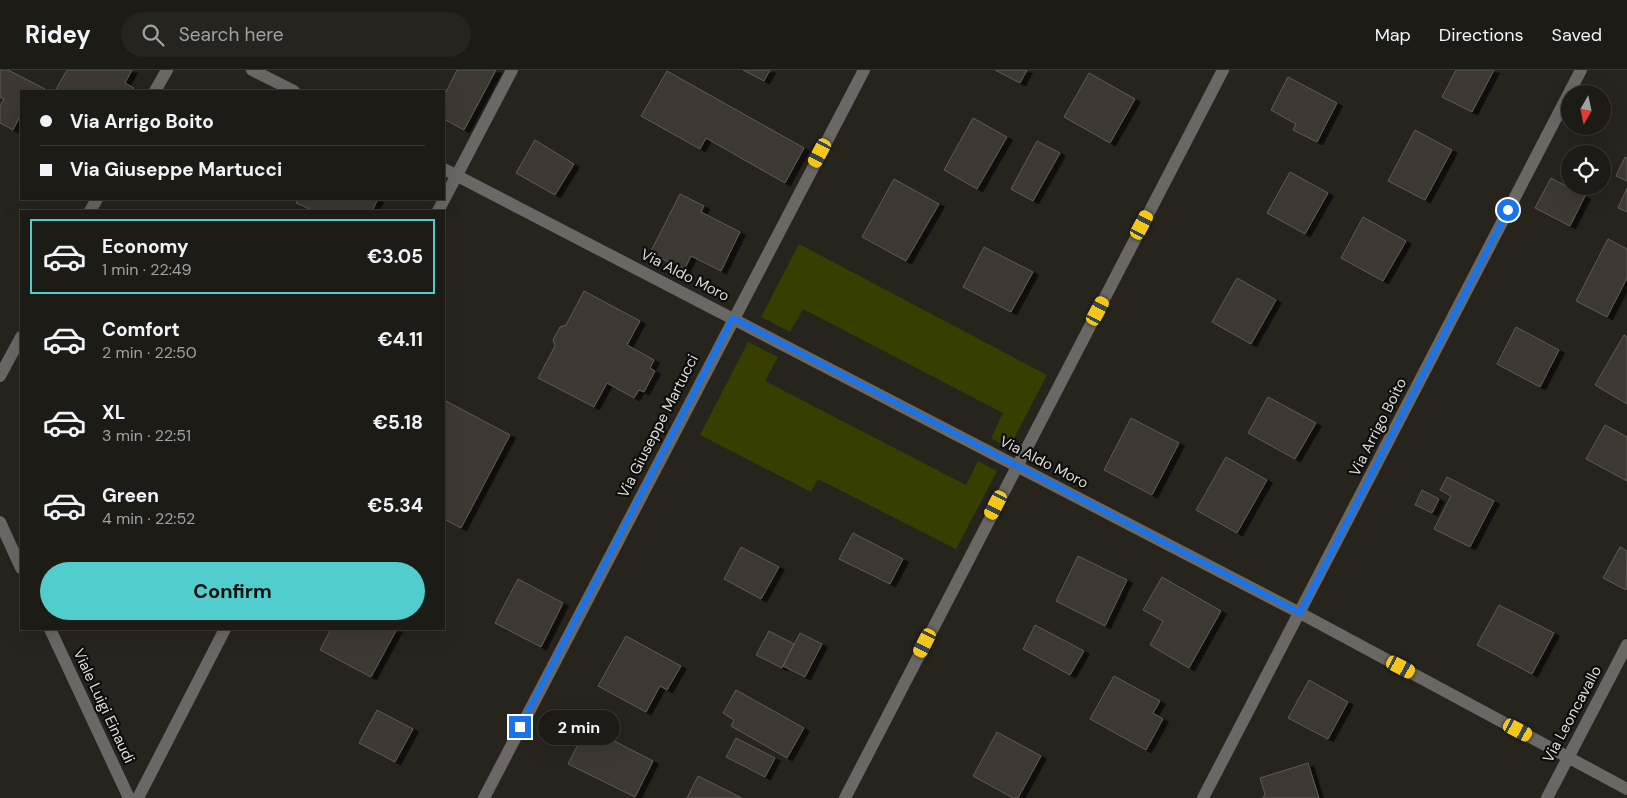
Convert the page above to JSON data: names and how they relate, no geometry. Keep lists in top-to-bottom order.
{
  "streets": {
    "street": [
      "Via Aldo Moro",
      "Via Giuseppe Martucci",
      "Via Arrigo Boito",
      "Viale Luigi Einaudi",
      "Via Leoncavallo"
    ]
  },
  "crossings": [
    ["Via Aldo Moro", "Via Giuseppe Martucci"],
    ["Via Aldo Moro", "Via Arrigo Boito"],
    ["Via Aldo Moro", "Via Leoncavallo"]
  ],
  "north": "bottom",
  "page": {
    "header": "Ridey",
    "search": "Search here",
    "nav": ["Map", "Directions", "Saved"],
    "banner": ["Via Arrigo Boito", "Via Giuseppe Martucci"],
    "list": [
      {
        "name": "Economy",
        "note": "1 min · 22:49",
        "value": "€3.05"
      },
      {
        "name": "Comfort",
        "note": "2 min · 22:50",
        "value": "€4.11"
      },
      {
        "name": "XL",
        "note": "3 min · 22:51",
        "value": "€5.18"
      },
      {
        "name": "Green",
        "note": "4 min · 22:52",
        "value": "€5.34"
      }
    ],
    "buttons": "Confirm",
    "bubble": "2 min"
  }
}
